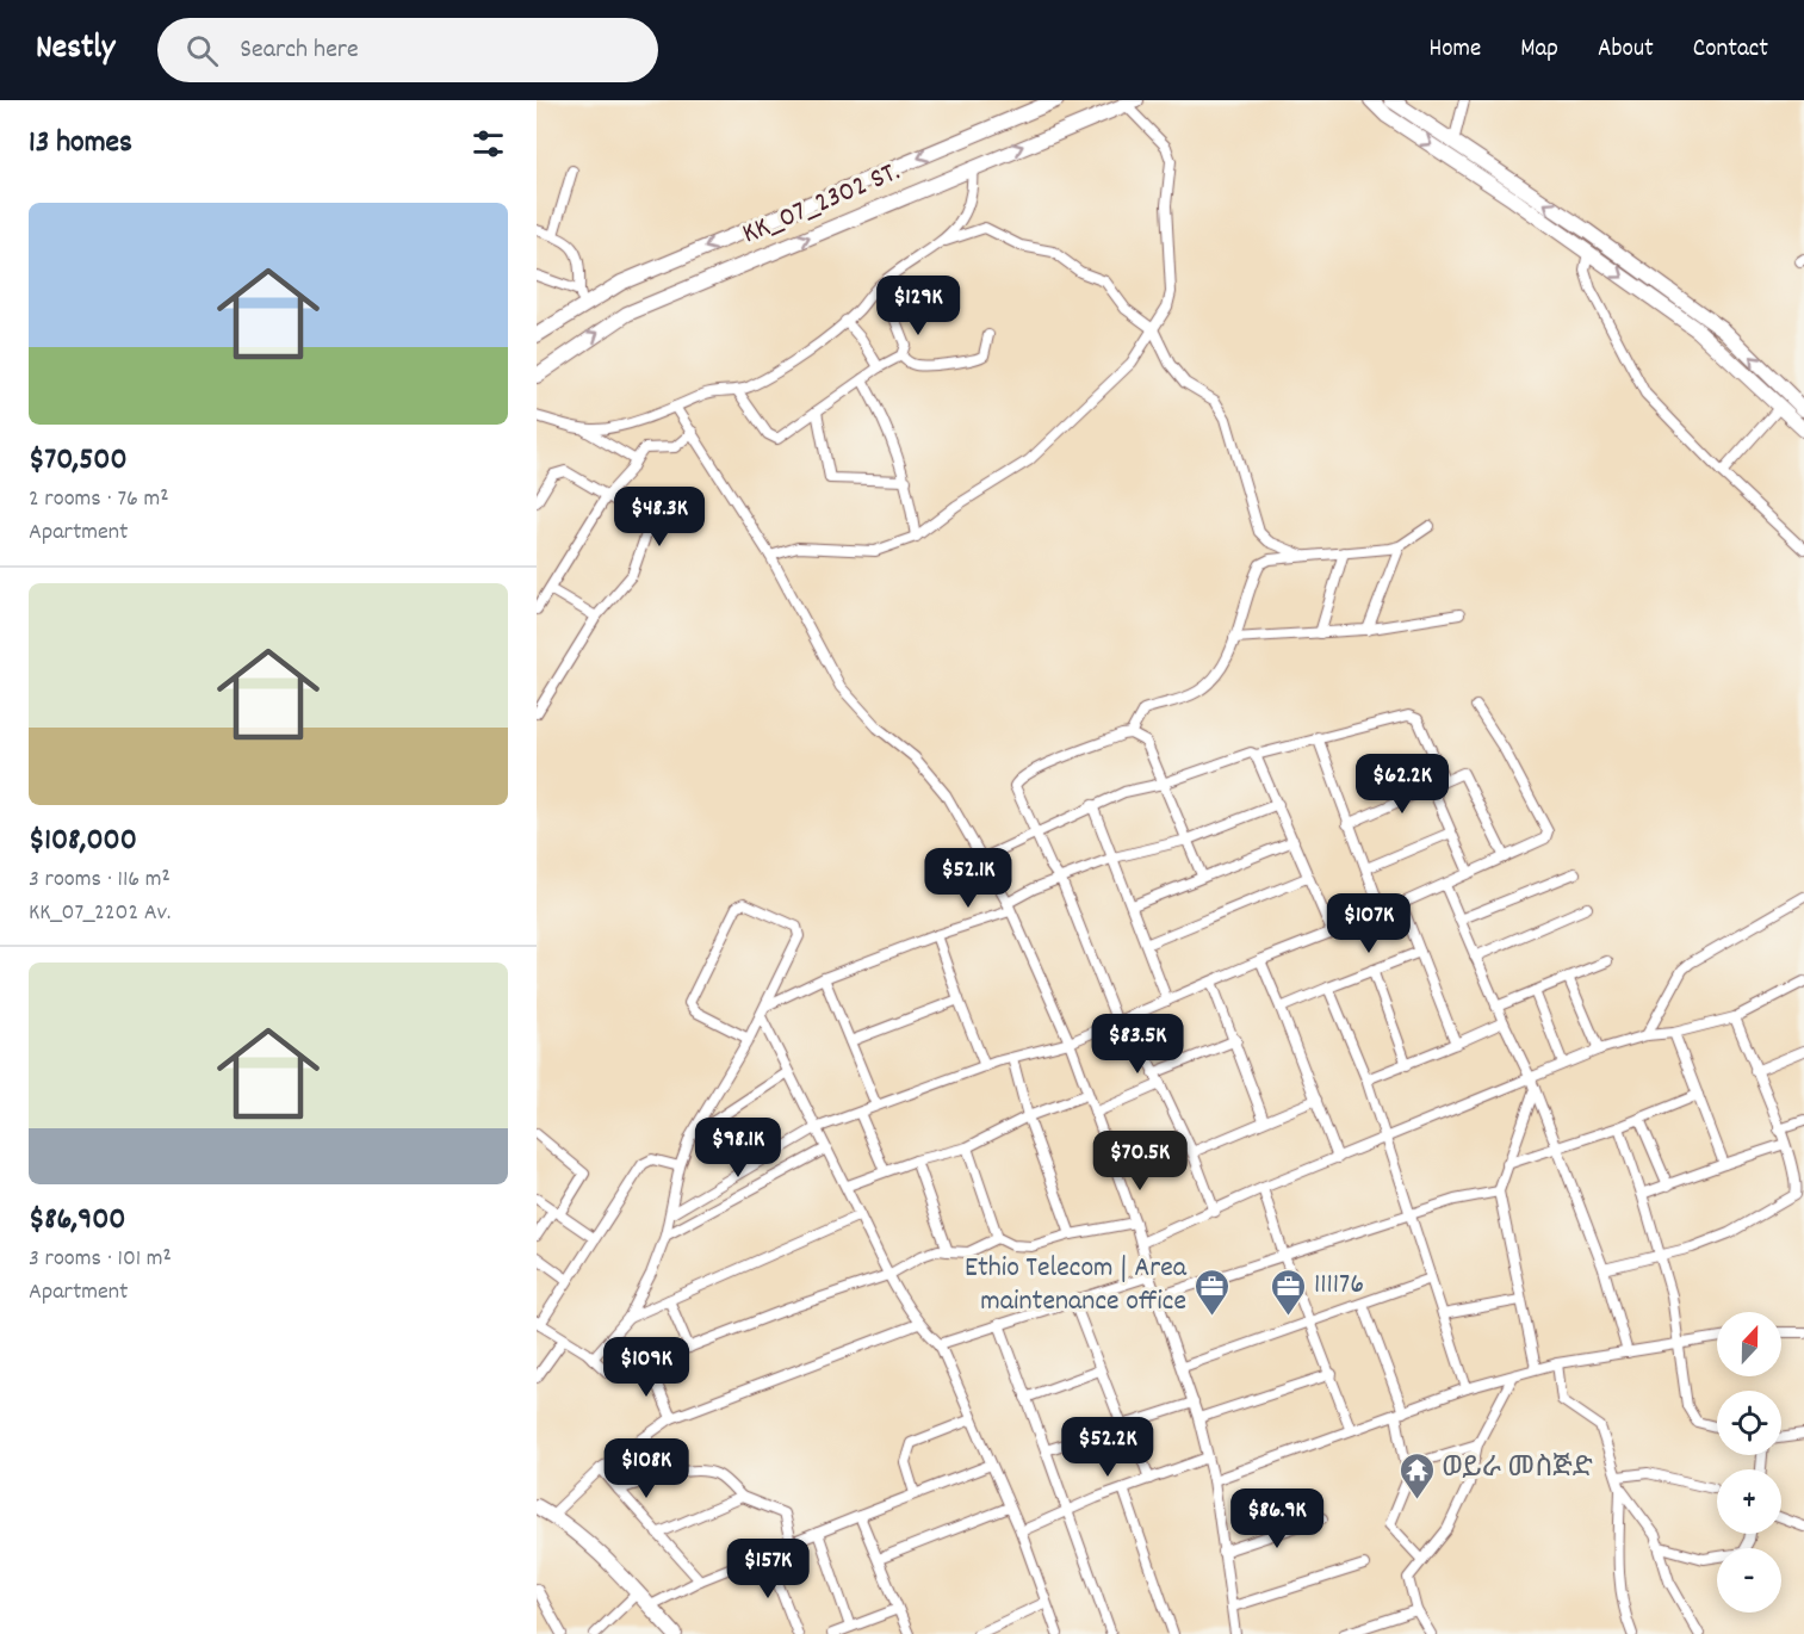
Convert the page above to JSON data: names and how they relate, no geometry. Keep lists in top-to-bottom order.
{
  "streets": {
    "main road": ["KK_07_2302 ST."]
  },
  "places": {
    "office": ["Ethio Telecom | Area maintenance office", "111176"],
    "temple": ["ወይራ መስጅድ"]
  },
  "north": "top",
  "page": {
    "header": "Nestly",
    "search": "Search here",
    "nav": [
      "Home",
      "Map",
      "About",
      "Contact"
    ],
    "heading": "13 homes",
    "list": [
      {
        "name": "$70,500",
        "note": "2 rooms · 76 m² · Apartment"
      },
      {
        "name": "$108,000",
        "note": "3 rooms · 116 m² · KK_07_2202 Av."
      },
      {
        "name": "$86,900",
        "note": "3 rooms · 101 m² · Apartment"
      }
    ],
    "price": [
      "$129K",
      "$48.3K",
      "$62.2K",
      "$52.1K",
      "$107K",
      "$83.5K",
      "$98.1K",
      "$70.5K",
      "$109K",
      "$52.2K",
      "$108K",
      "$86.9K",
      "$157K"
    ],
    "map_buttons": ["+", "−"]
  }
}
